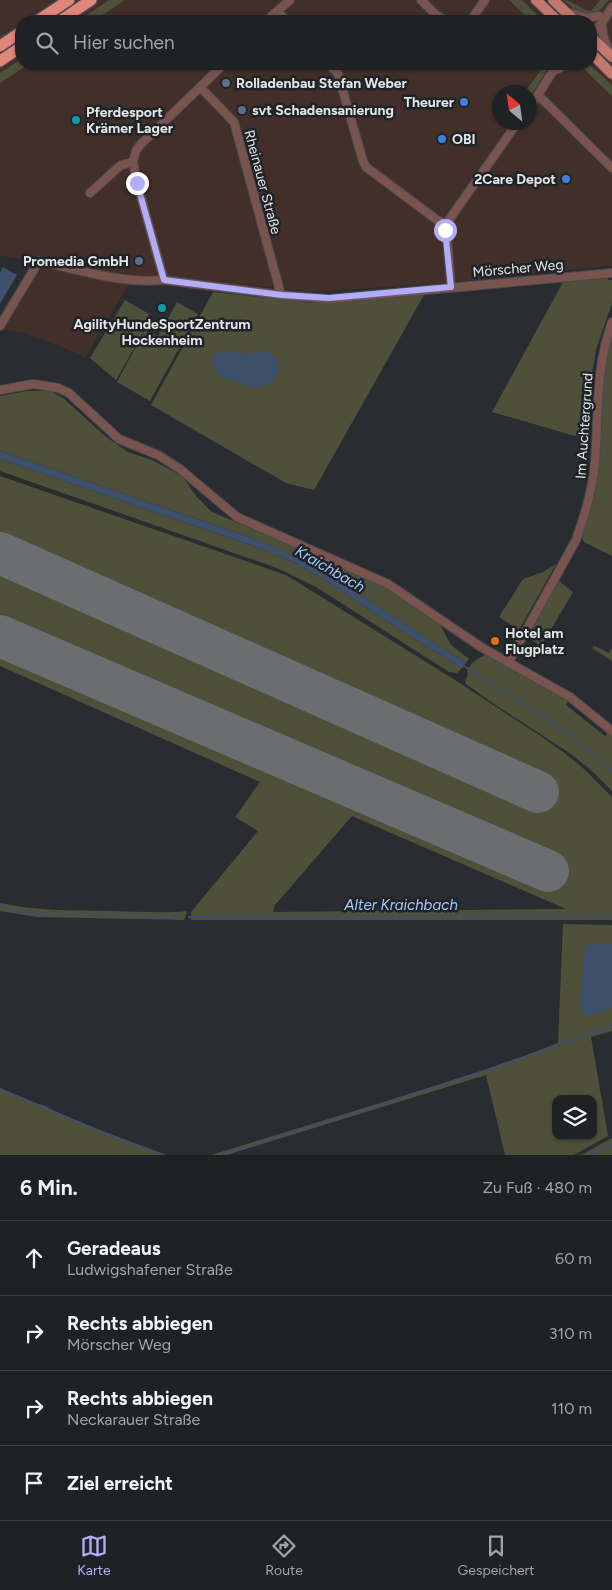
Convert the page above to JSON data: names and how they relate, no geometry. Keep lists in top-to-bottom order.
{
  "streets": {
    "street": ["Rheinauer Straße", "Mörscher Weg", "Im Auchtergrund"]
  },
  "crossings": [
    ["Rheinauer Straße", "Mörscher Weg"]
  ],
  "water": ["Kraichbach", "Alter Kraichbach"],
  "places": [
    "Rolladenbau Stefan Weber",
    "Theurer",
    "svt Schadensanierung",
    "Pferdesport Krämer Lager",
    "OBI",
    "2Care Depot",
    "Promedia GmbH",
    "AgilityHundeSportZentrum Hockenheim",
    "Hotel am Flugplatz"
  ],
  "north": "top left",
  "page": {
    "search": "Hier suchen",
    "heading": ["6 Min.", "Zu Fuß · 480 m"],
    "list": [
      ["Geradeaus", "Ludwigshafener Straße", "60 m"],
      ["Rechts abbiegen", "Mörscher Weg", "310 m"],
      ["Rechts abbiegen", "Neckarauer Straße", "110 m"],
      "Ziel erreicht"
    ],
    "nav": ["Karte", "Route", "Gespeichert"]
  }
}
